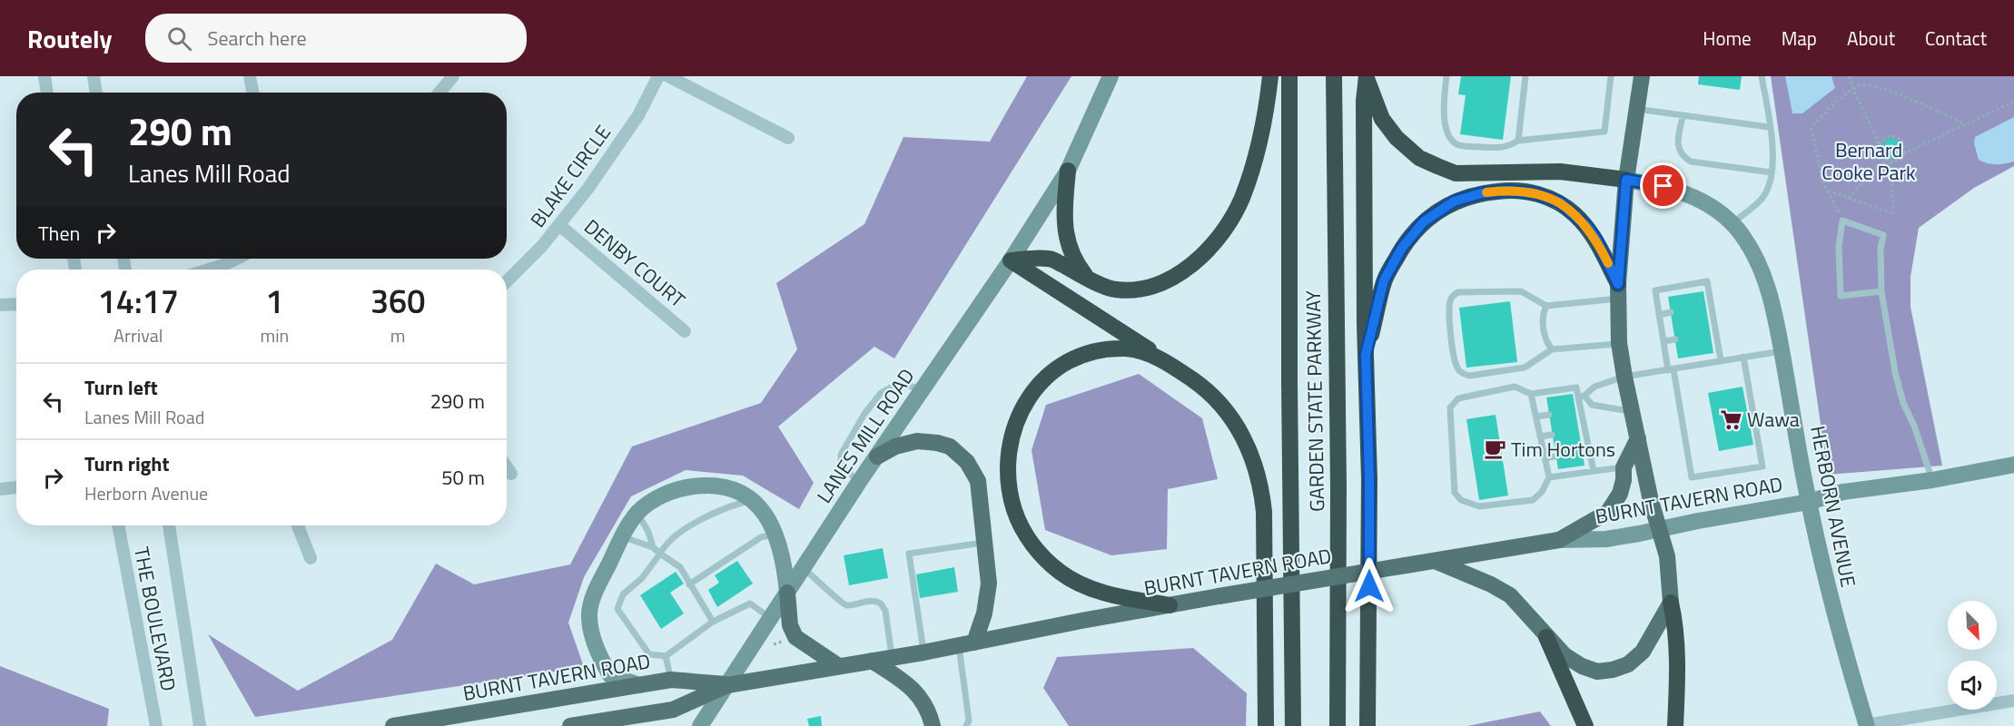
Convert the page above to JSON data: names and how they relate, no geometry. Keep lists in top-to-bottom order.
{
  "streets": {
    "highway": ["GARDEN STATE PARKWAY"],
    "main road": ["LANES MILL ROAD", "BURNT TAVERN ROAD", "HERBORN AVENUE"],
    "street": ["BLAKE CIRCLE", "DENBY COURT", "THE BOULEVARD"]
  },
  "crossings": [
    ["BLAKE CIRCLE", "DENBY COURT"],
    ["LANES MILL ROAD", "BURNT TAVERN ROAD"],
    ["BURNT TAVERN ROAD", "HERBORN AVENUE"]
  ],
  "parks": ["Bernard Cooke Park"],
  "places": {
    "supermarket": ["Wawa"],
    "cafe": ["Tim Hortons"]
  },
  "north": "bottom right",
  "page": {
    "header": "Routely",
    "search": "Search here",
    "nav": [
      "Home",
      "Map",
      "About",
      "Contact"
    ],
    "turn": ["290 m", "Lanes Mill Road"],
    "then": "Then",
    "eta": [
      "14:17",
      "Arrival",
      "1",
      "min",
      "360",
      "m"
    ],
    "list": [
      {
        "name": "Turn left",
        "note": "Lanes Mill Road",
        "value": "290 m"
      },
      {
        "name": "Turn right",
        "note": "Herborn Avenue",
        "value": "50 m"
      }
    ]
  }
}
